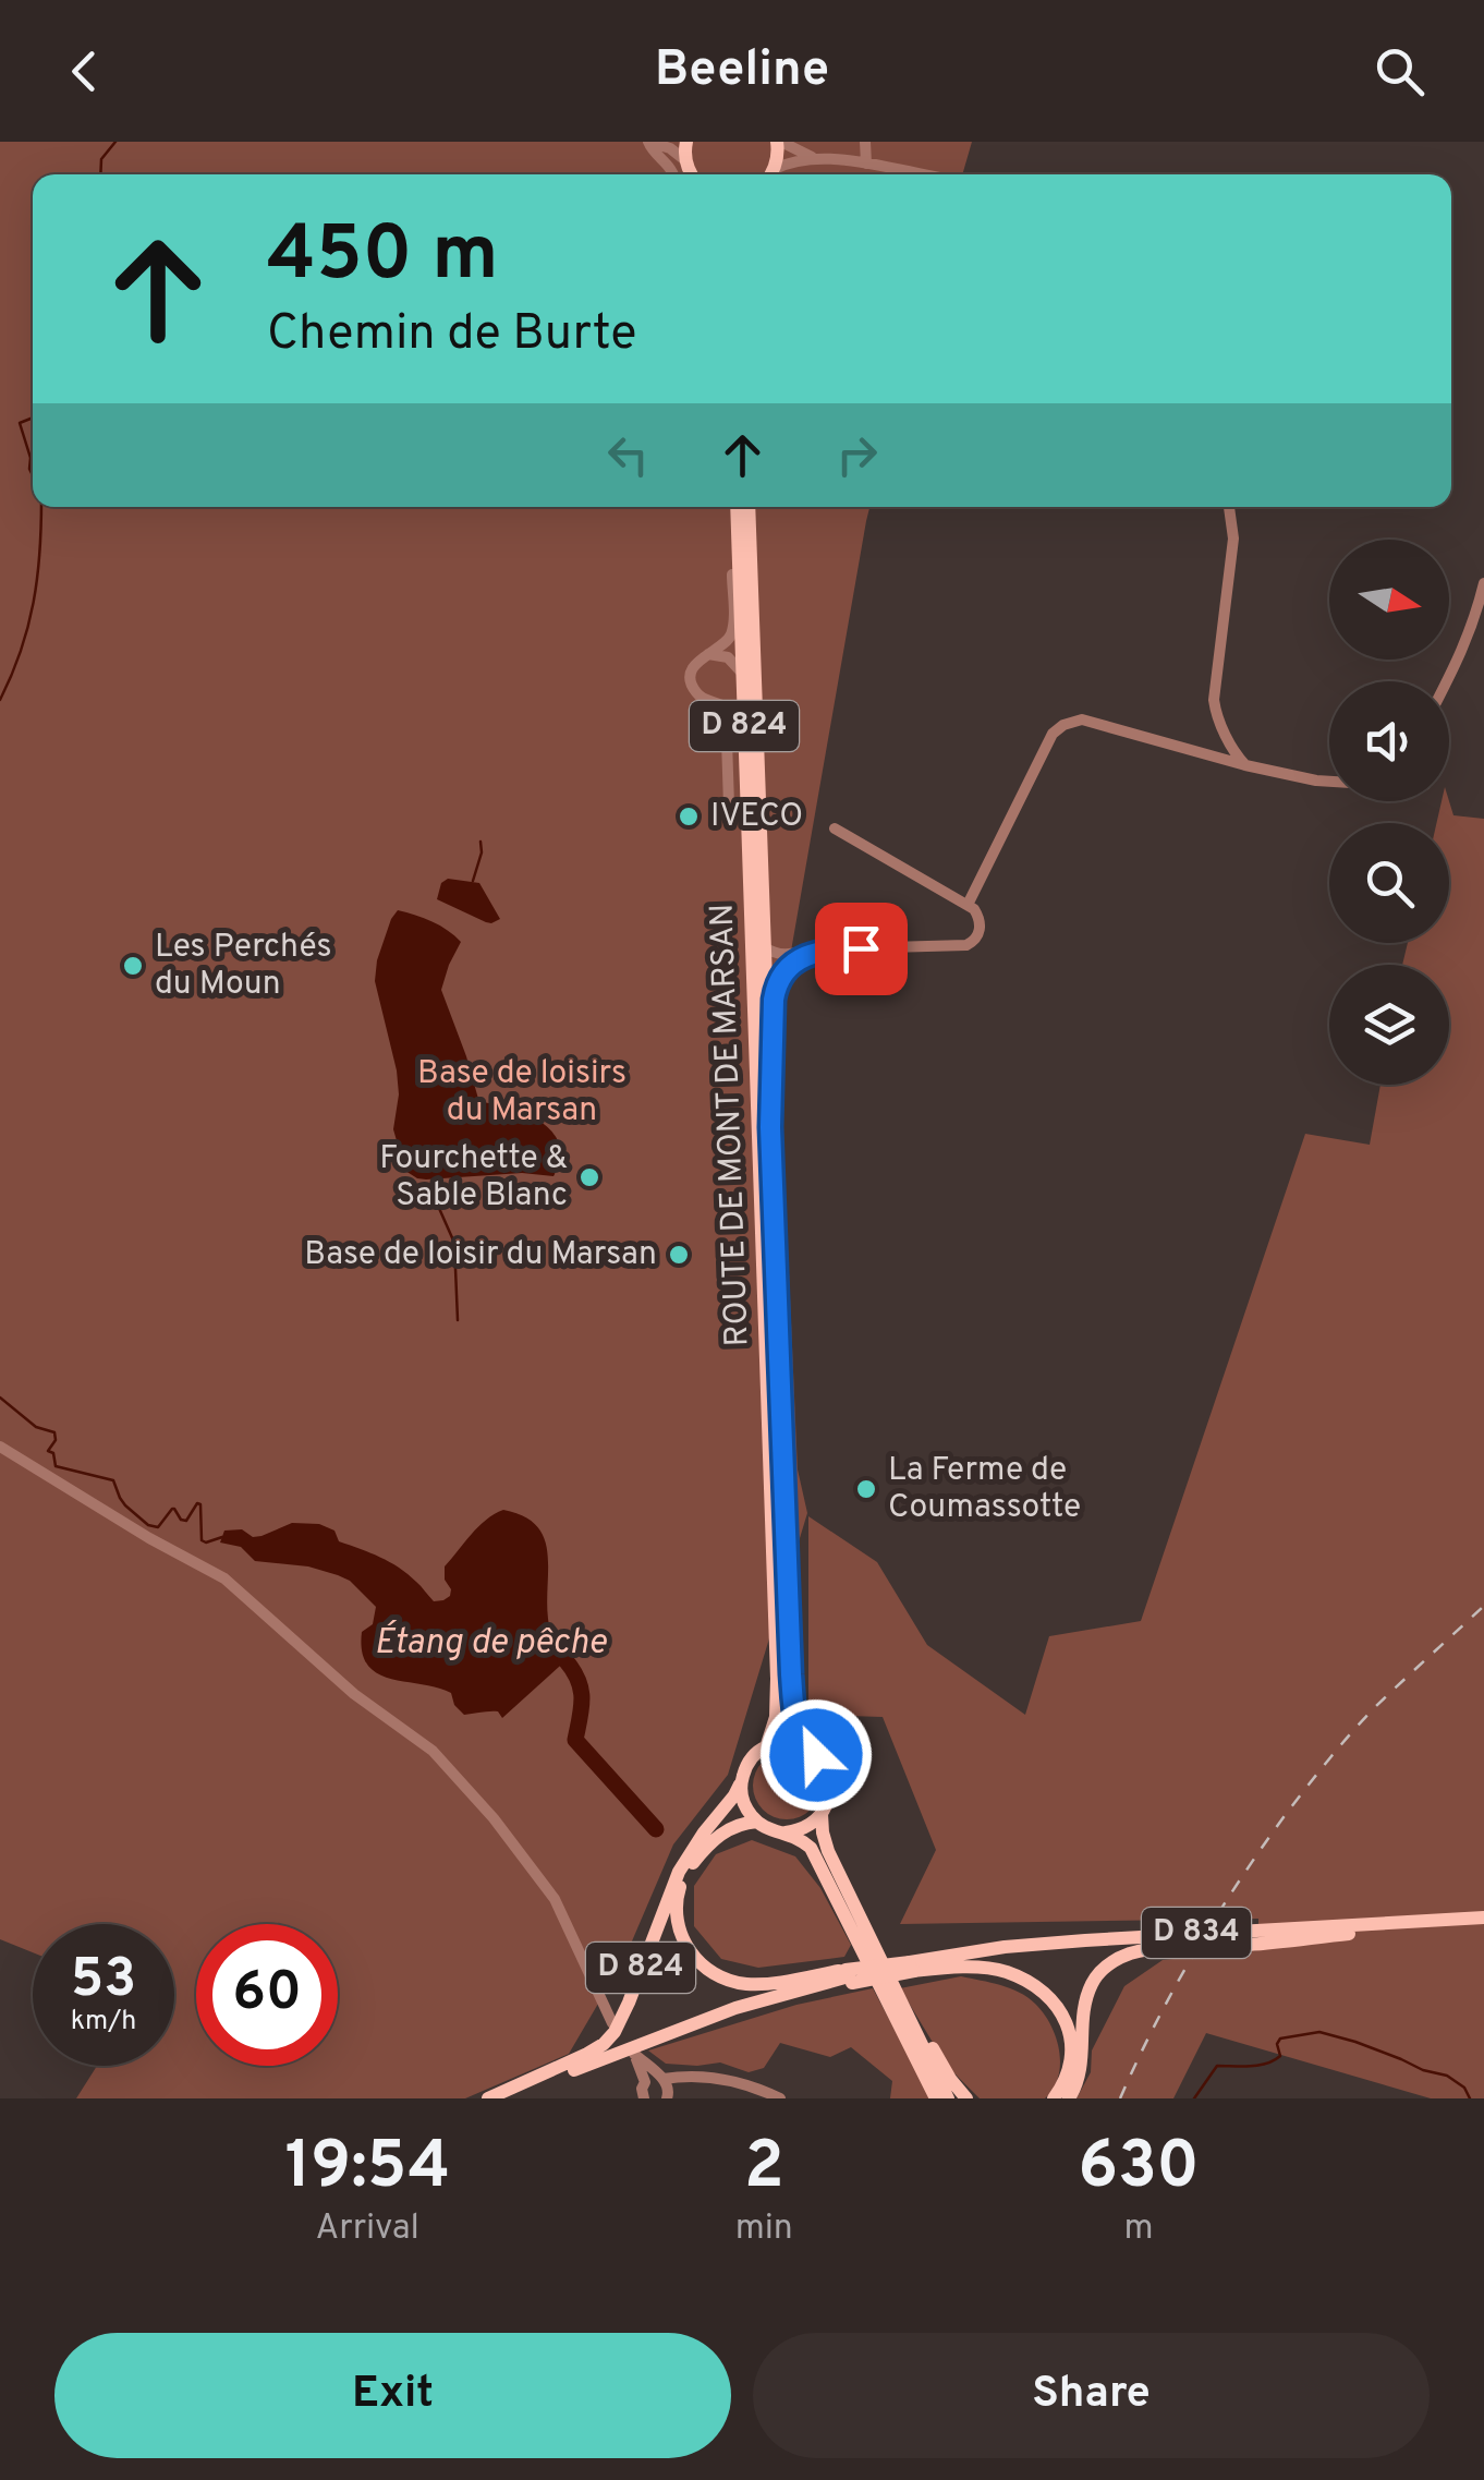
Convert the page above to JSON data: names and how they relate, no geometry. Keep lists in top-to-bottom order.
{
  "streets": {
    "main road": ["D 824", "ROUTE DE MONT DE MARSAN", "D 834"]
  },
  "crossings": [
    ["D 824", "ROUTE DE MONT DE MARSAN"],
    ["D 824", "D 834"]
  ],
  "water": ["Étang de pêche"],
  "parks": ["Base de loisirs du Marsan"],
  "places": [
    "IVECO",
    "Les Perchés du Moun",
    "Fourchette & Sable Blanc",
    "Base de loisir du Marsan",
    "La Ferme de Coumassotte"
  ],
  "north": "right",
  "page": {
    "header": "Beeline",
    "turn": ["450 m", "Chemin de Burte"],
    "speed": "53 km/h",
    "limit": "60",
    "eta": [
      "19:54",
      "Arrival",
      "2",
      "min",
      "630",
      "m"
    ],
    "buttons": ["Exit", "Share"]
  }
}
